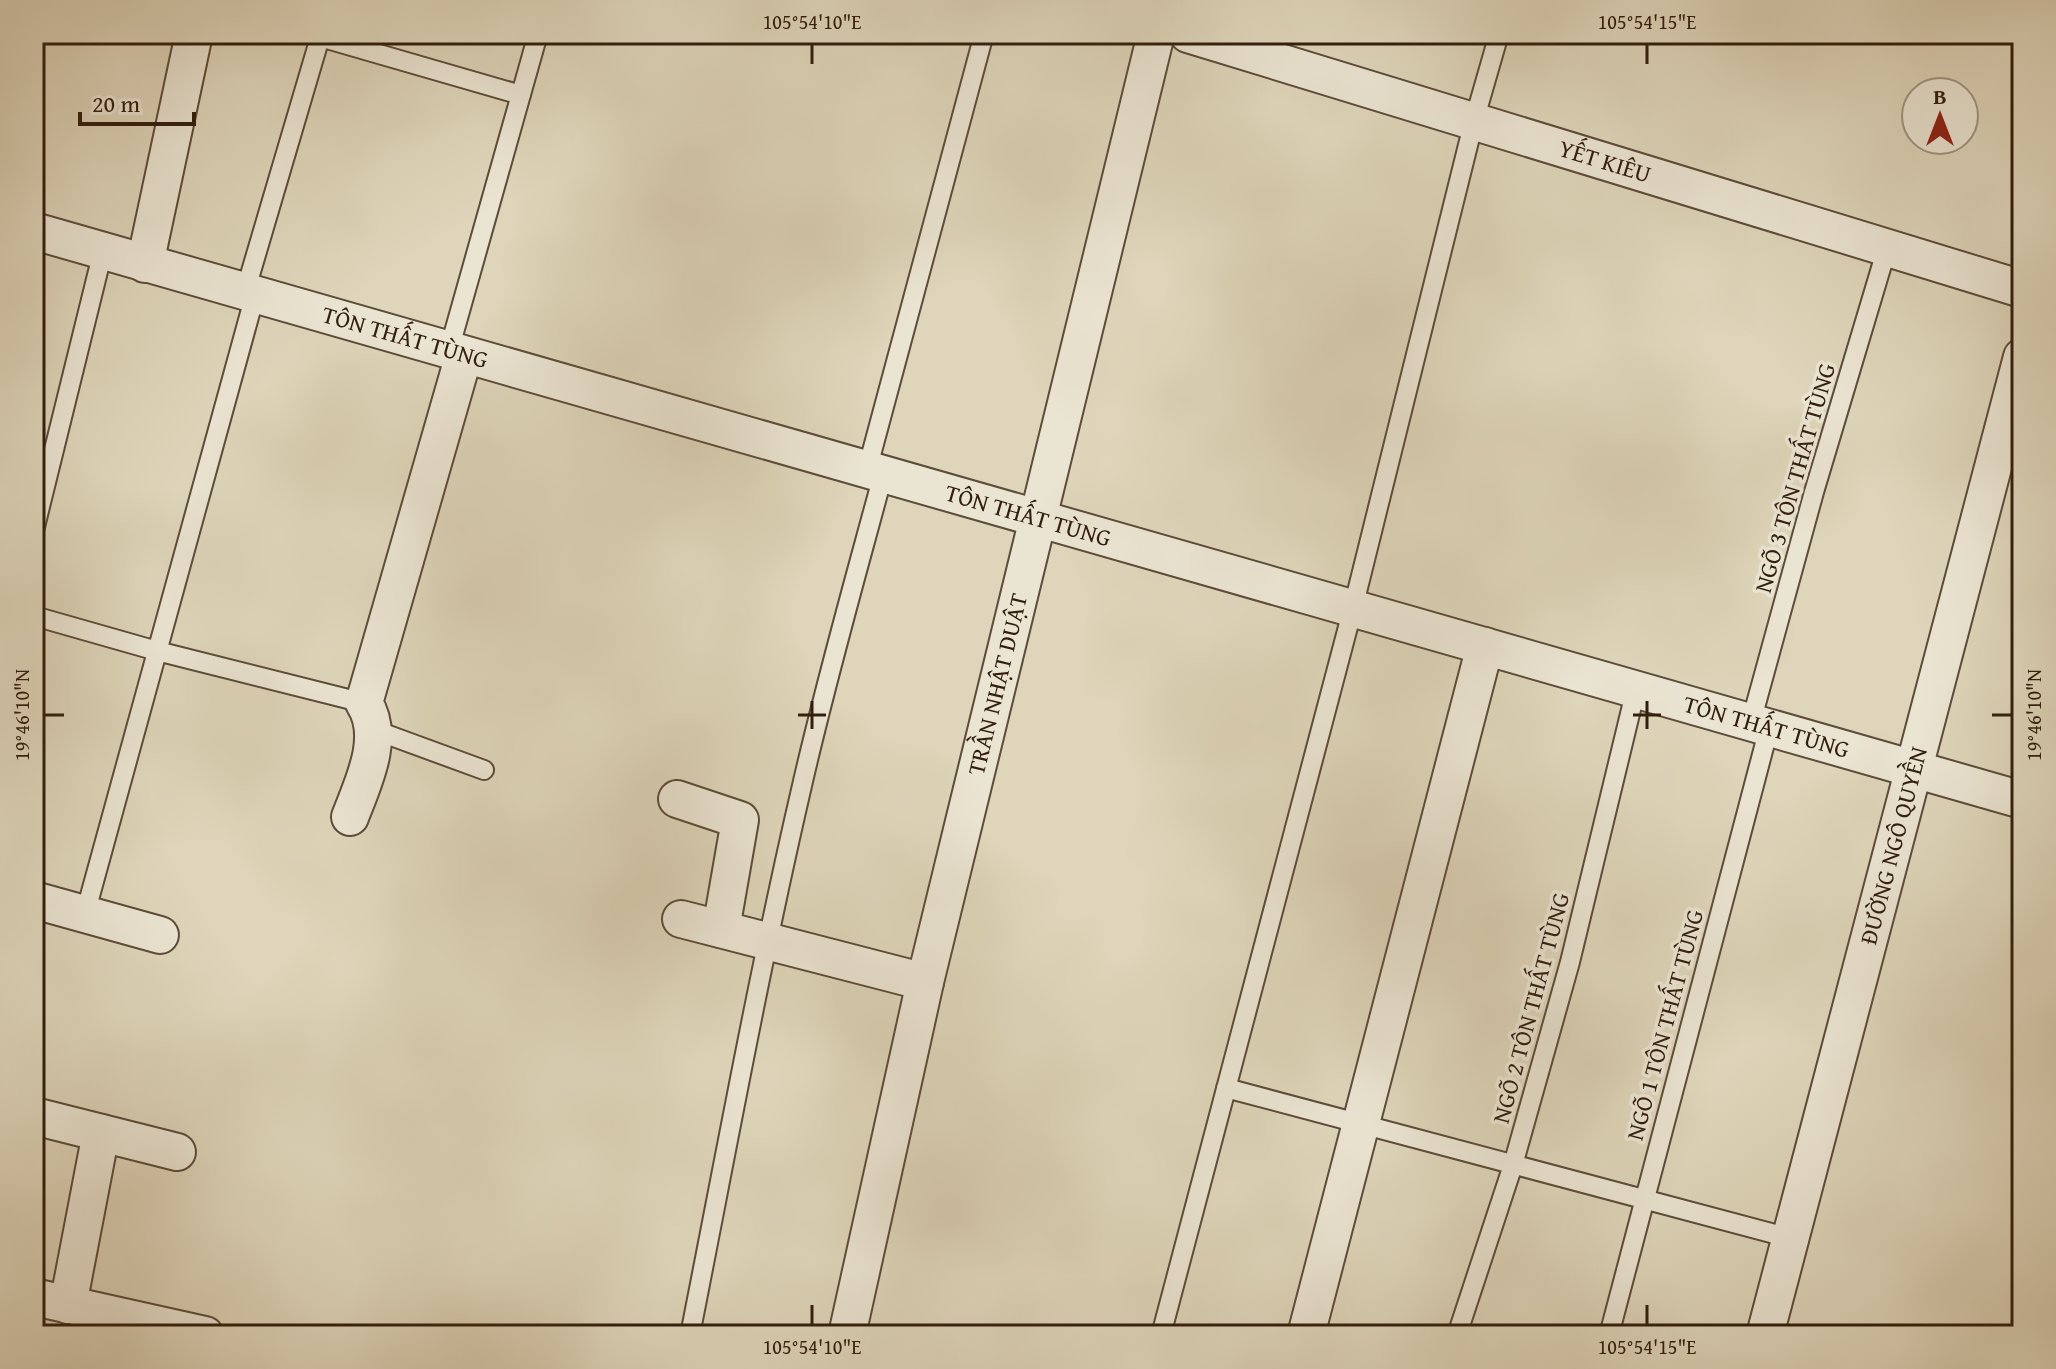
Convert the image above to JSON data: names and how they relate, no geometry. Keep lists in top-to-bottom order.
{
  "streets": {
    "street": [
      "YẾT KIÊU",
      "TÔN THẤT TÙNG",
      "TRẦN NHẬT DUẬT",
      "ĐƯỜNG NGÔ QUYỀN"
    ],
    "lane": ["NGÕ 3 TÔN THẤT TÙNG", "NGÕ 2 TÔN THẤT TÙNG", "NGÕ 1 TÔN THẤT TÙNG"]
  },
  "crossings": [
    ["YẾT KIÊU", "NGÕ 3 TÔN THẤT TÙNG"],
    ["TÔN THẤT TÙNG", "NGÕ 3 TÔN THẤT TÙNG"],
    ["TÔN THẤT TÙNG", "TRẦN NHẬT DUẬT"],
    ["TÔN THẤT TÙNG", "ĐƯỜNG NGÔ QUYỀN"],
    ["TÔN THẤT TÙNG", "NGÕ 2 TÔN THẤT TÙNG"],
    ["TÔN THẤT TÙNG", "NGÕ 1 TÔN THẤT TÙNG"],
    ["NGÕ 3 TÔN THẤT TÙNG", "NGÕ 1 TÔN THẤT TÙNG"]
  ],
  "scale_bar": "20 m",
  "north": "top",
  "coordinates": ["105°54'10\"E", "105°54'15\"E", "19°46'10\"N"]
}
